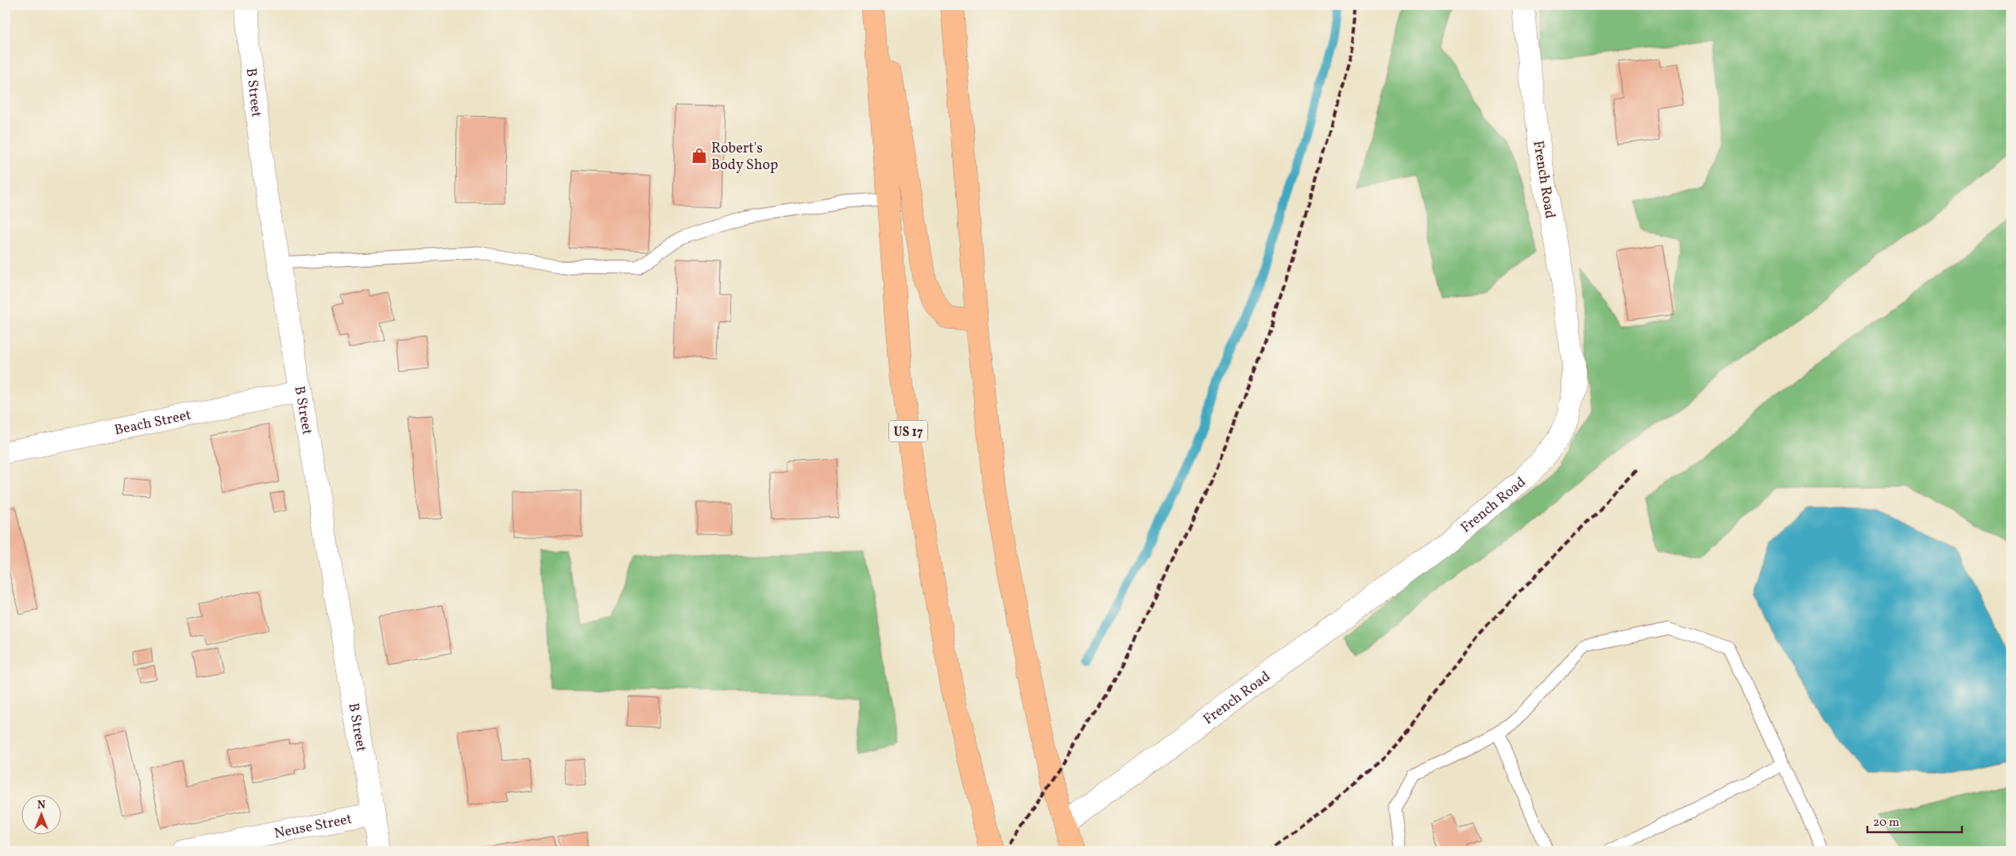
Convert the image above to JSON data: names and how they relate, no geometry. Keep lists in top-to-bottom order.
{
  "streets": {
    "highway": ["US 17"],
    "street": [
      "B Street",
      "French Road",
      "Beach Street",
      "Neuse Street"
    ]
  },
  "crossings": [
    ["B Street", "Beach Street"],
    ["B Street", "Neuse Street"]
  ],
  "places": {
    "shop": ["Robert's Body Shop"]
  },
  "scale_bar": "20 m",
  "north": "top"
}
